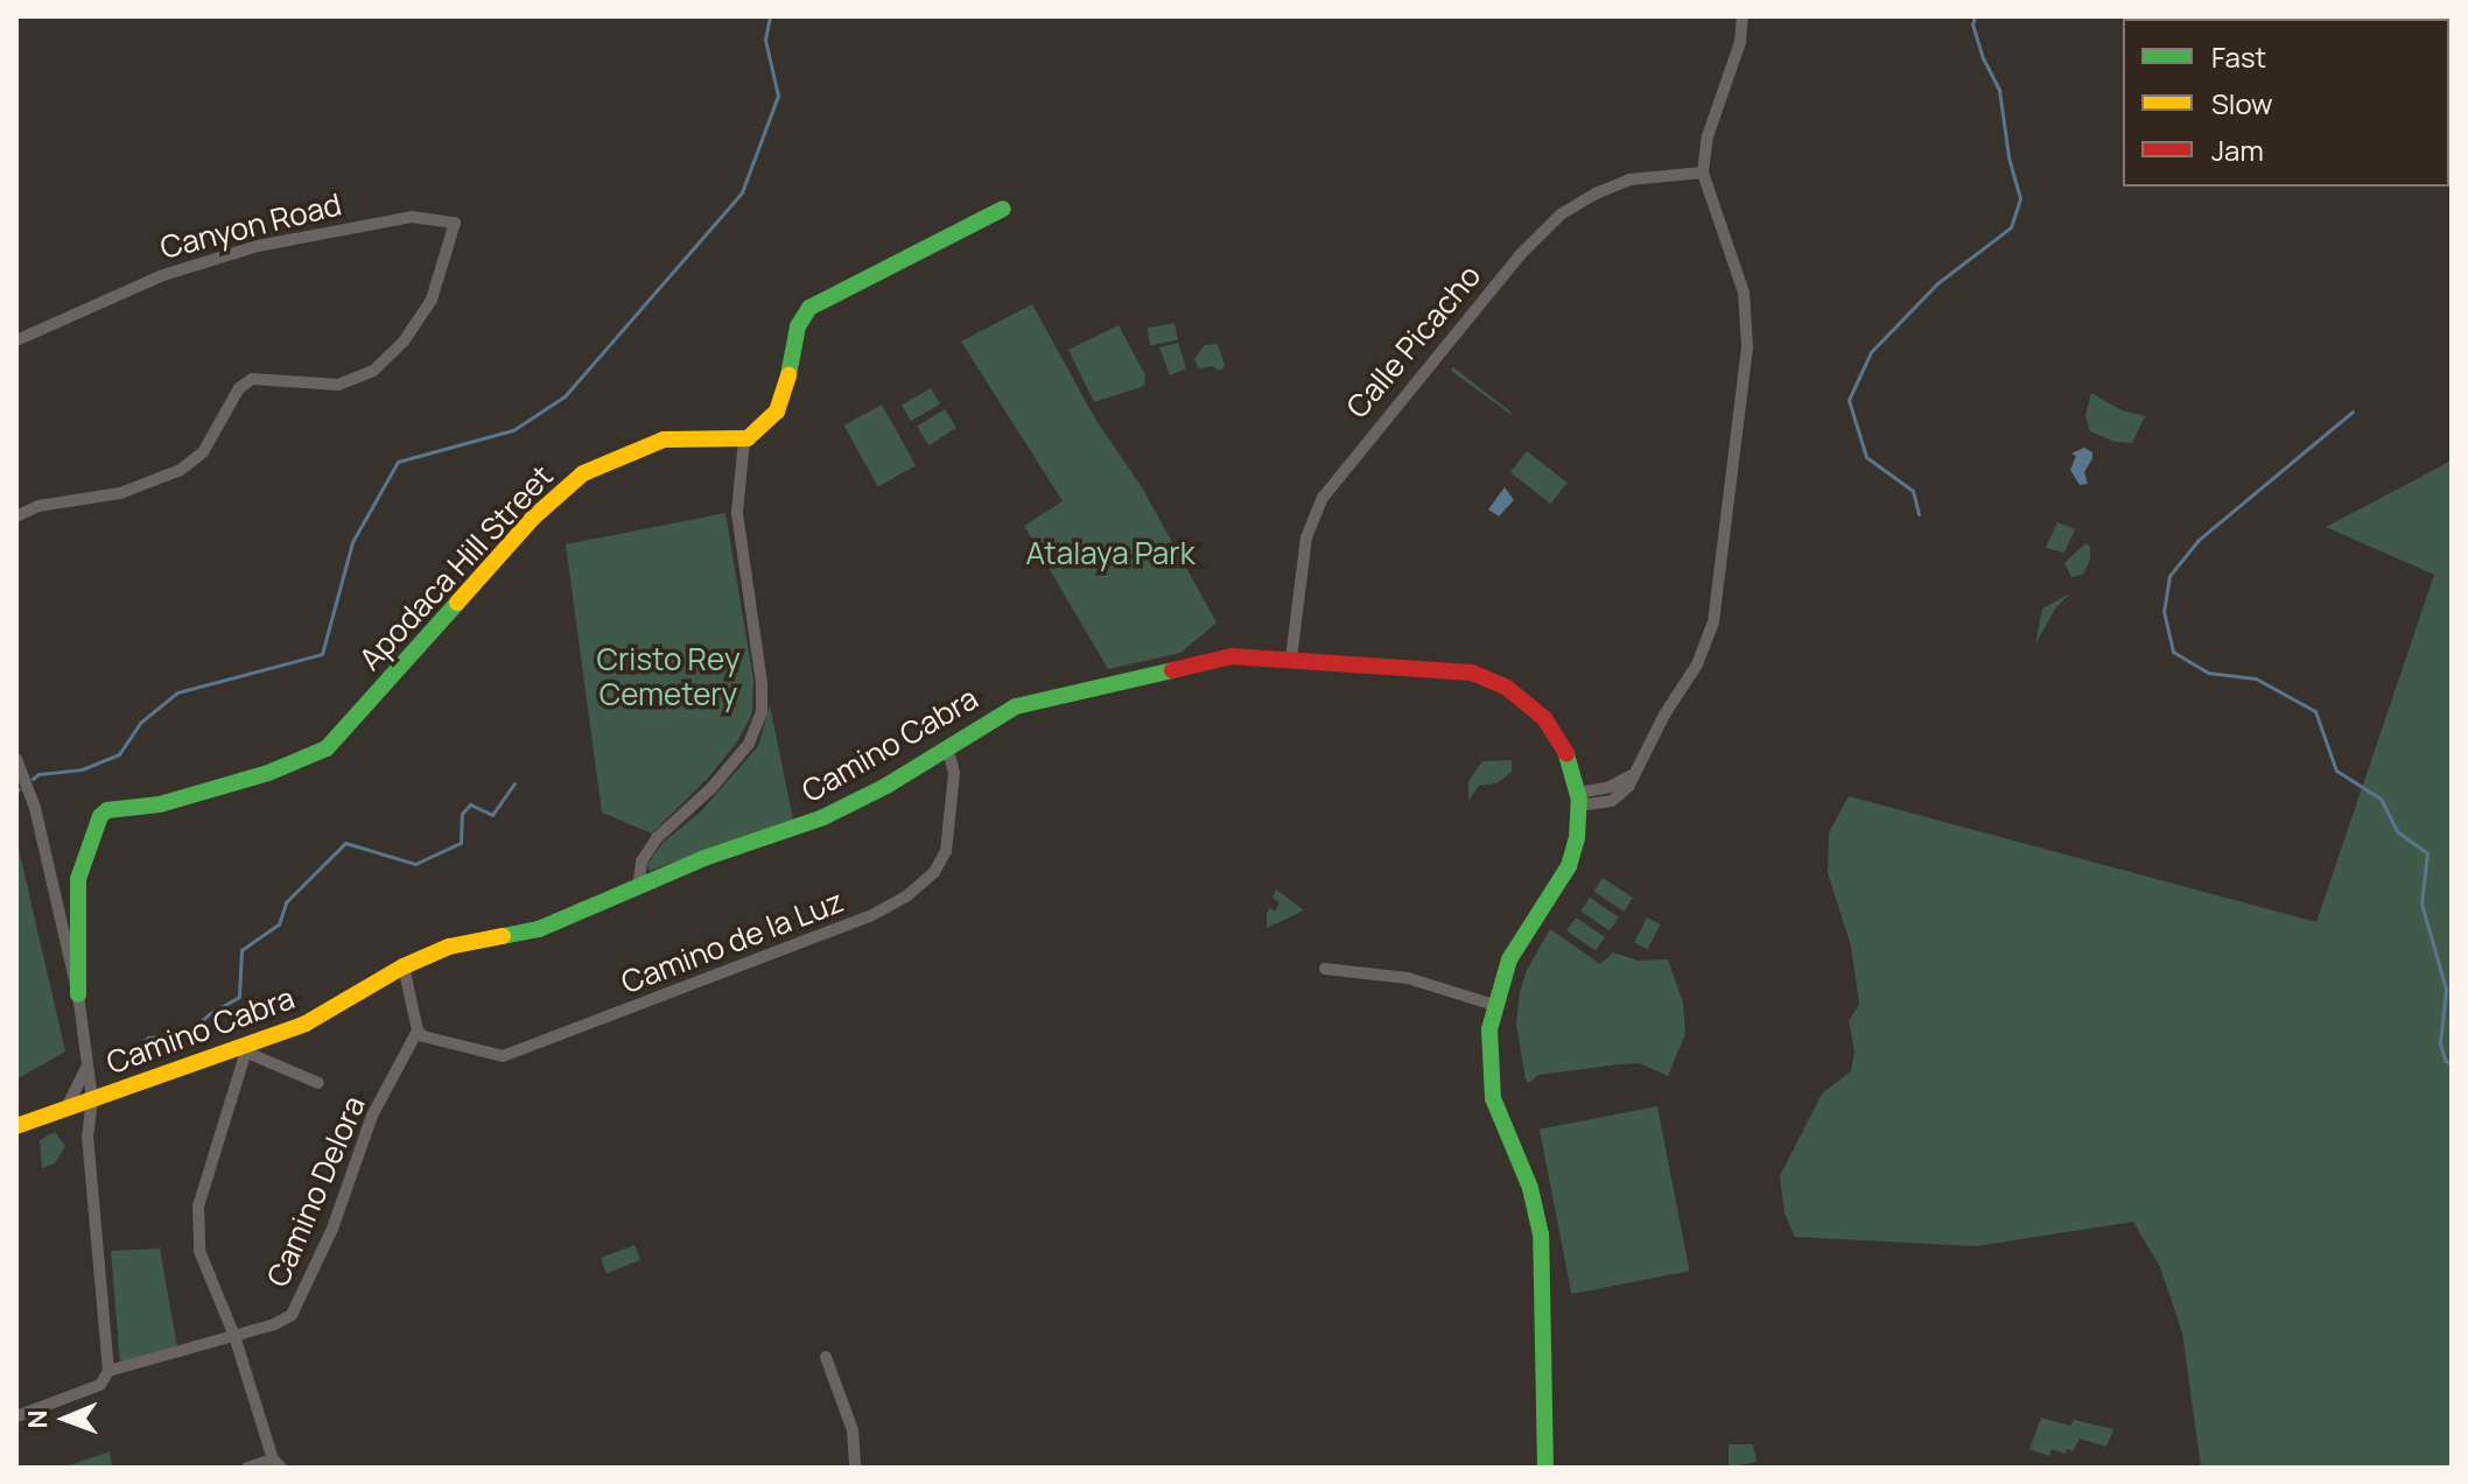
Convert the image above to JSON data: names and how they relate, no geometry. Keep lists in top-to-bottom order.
{
  "streets": {
    "street": [
      "Canyon Road",
      "Calle Picacho",
      "Apodaca Hill Street",
      "Camino Cabra",
      "Camino de la Luz",
      "Camino Delora"
    ]
  },
  "crossings": [
    ["Calle Picacho", "Camino Cabra"],
    ["Camino Cabra", "Camino de la Luz"],
    ["Camino de la Luz", "Camino Delora"]
  ],
  "parks": ["Atalaya Park", "Cristo Rey Cemetery"],
  "legend": ["Fast", "Slow", "Jam"],
  "north": "left"
}
